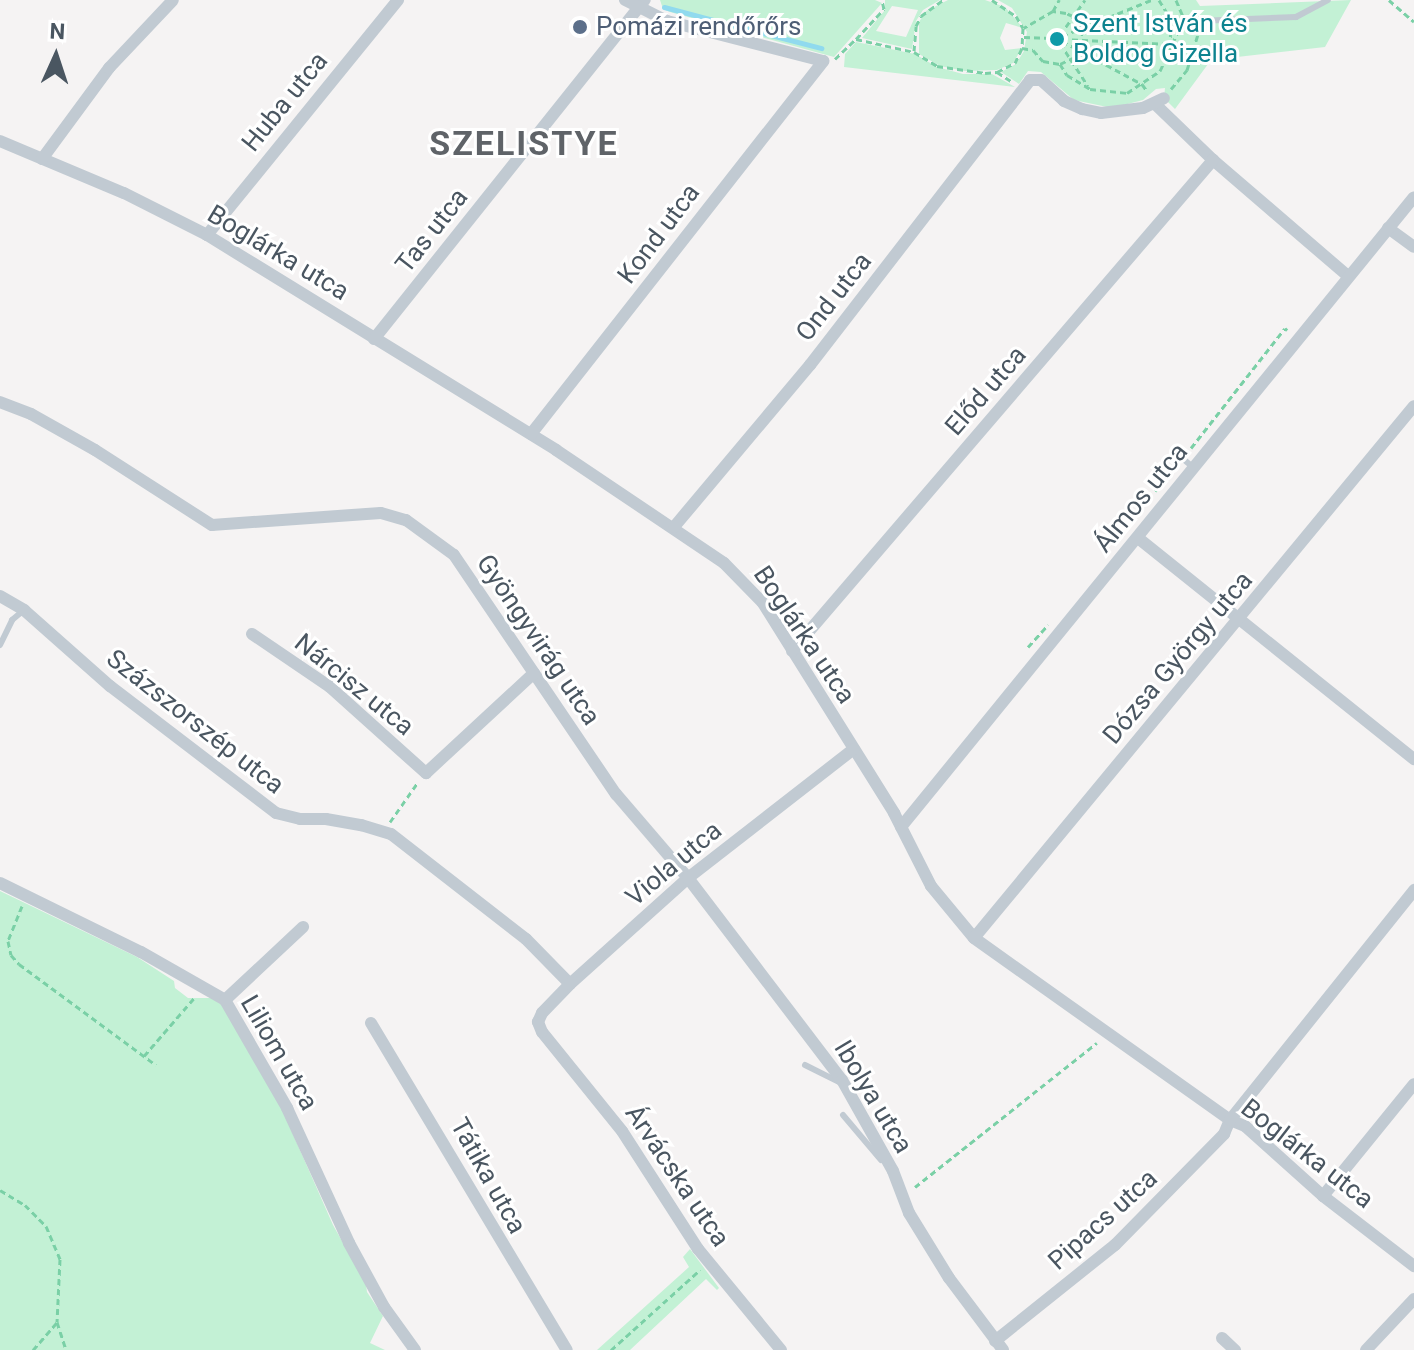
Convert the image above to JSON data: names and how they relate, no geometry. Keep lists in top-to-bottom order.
{
  "streets": {
    "street": [
      "Huba utca",
      "Tas utca",
      "Kond utca",
      "Boglárka utca",
      "Ond utca",
      "Előd utca",
      "Álmos utca",
      "Gyöngyvirág utca",
      "Dózsa György utca",
      "Nárcisz utca",
      "Százszorszép utca",
      "Viola utca",
      "Liliom utca",
      "Ibolya utca",
      "Tátika utca",
      "Árvácska utca",
      "Pipacs utca"
    ]
  },
  "crossings": [
    ["Huba utca", "Boglárka utca"],
    ["Tas utca", "Boglárka utca"],
    ["Kond utca", "Boglárka utca"],
    ["Boglárka utca", "Ond utca"],
    ["Boglárka utca", "Előd utca"],
    ["Boglárka utca", "Álmos utca"],
    ["Boglárka utca", "Dózsa György utca"],
    ["Boglárka utca", "Viola utca"],
    ["Boglárka utca", "Pipacs utca"],
    ["Gyöngyvirág utca", "Viola utca"],
    ["Gyöngyvirág utca", "Ibolya utca"],
    ["Százszorszép utca", "Viola utca"],
    ["Viola utca", "Ibolya utca"],
    ["Viola utca", "Árvácska utca"],
    ["Ibolya utca", "Pipacs utca"]
  ],
  "districts": ["SZELISTYE"],
  "places": ["Pomázi rendőrőrs", "Szent István és Boldog Gizella"],
  "north": "top"
}
